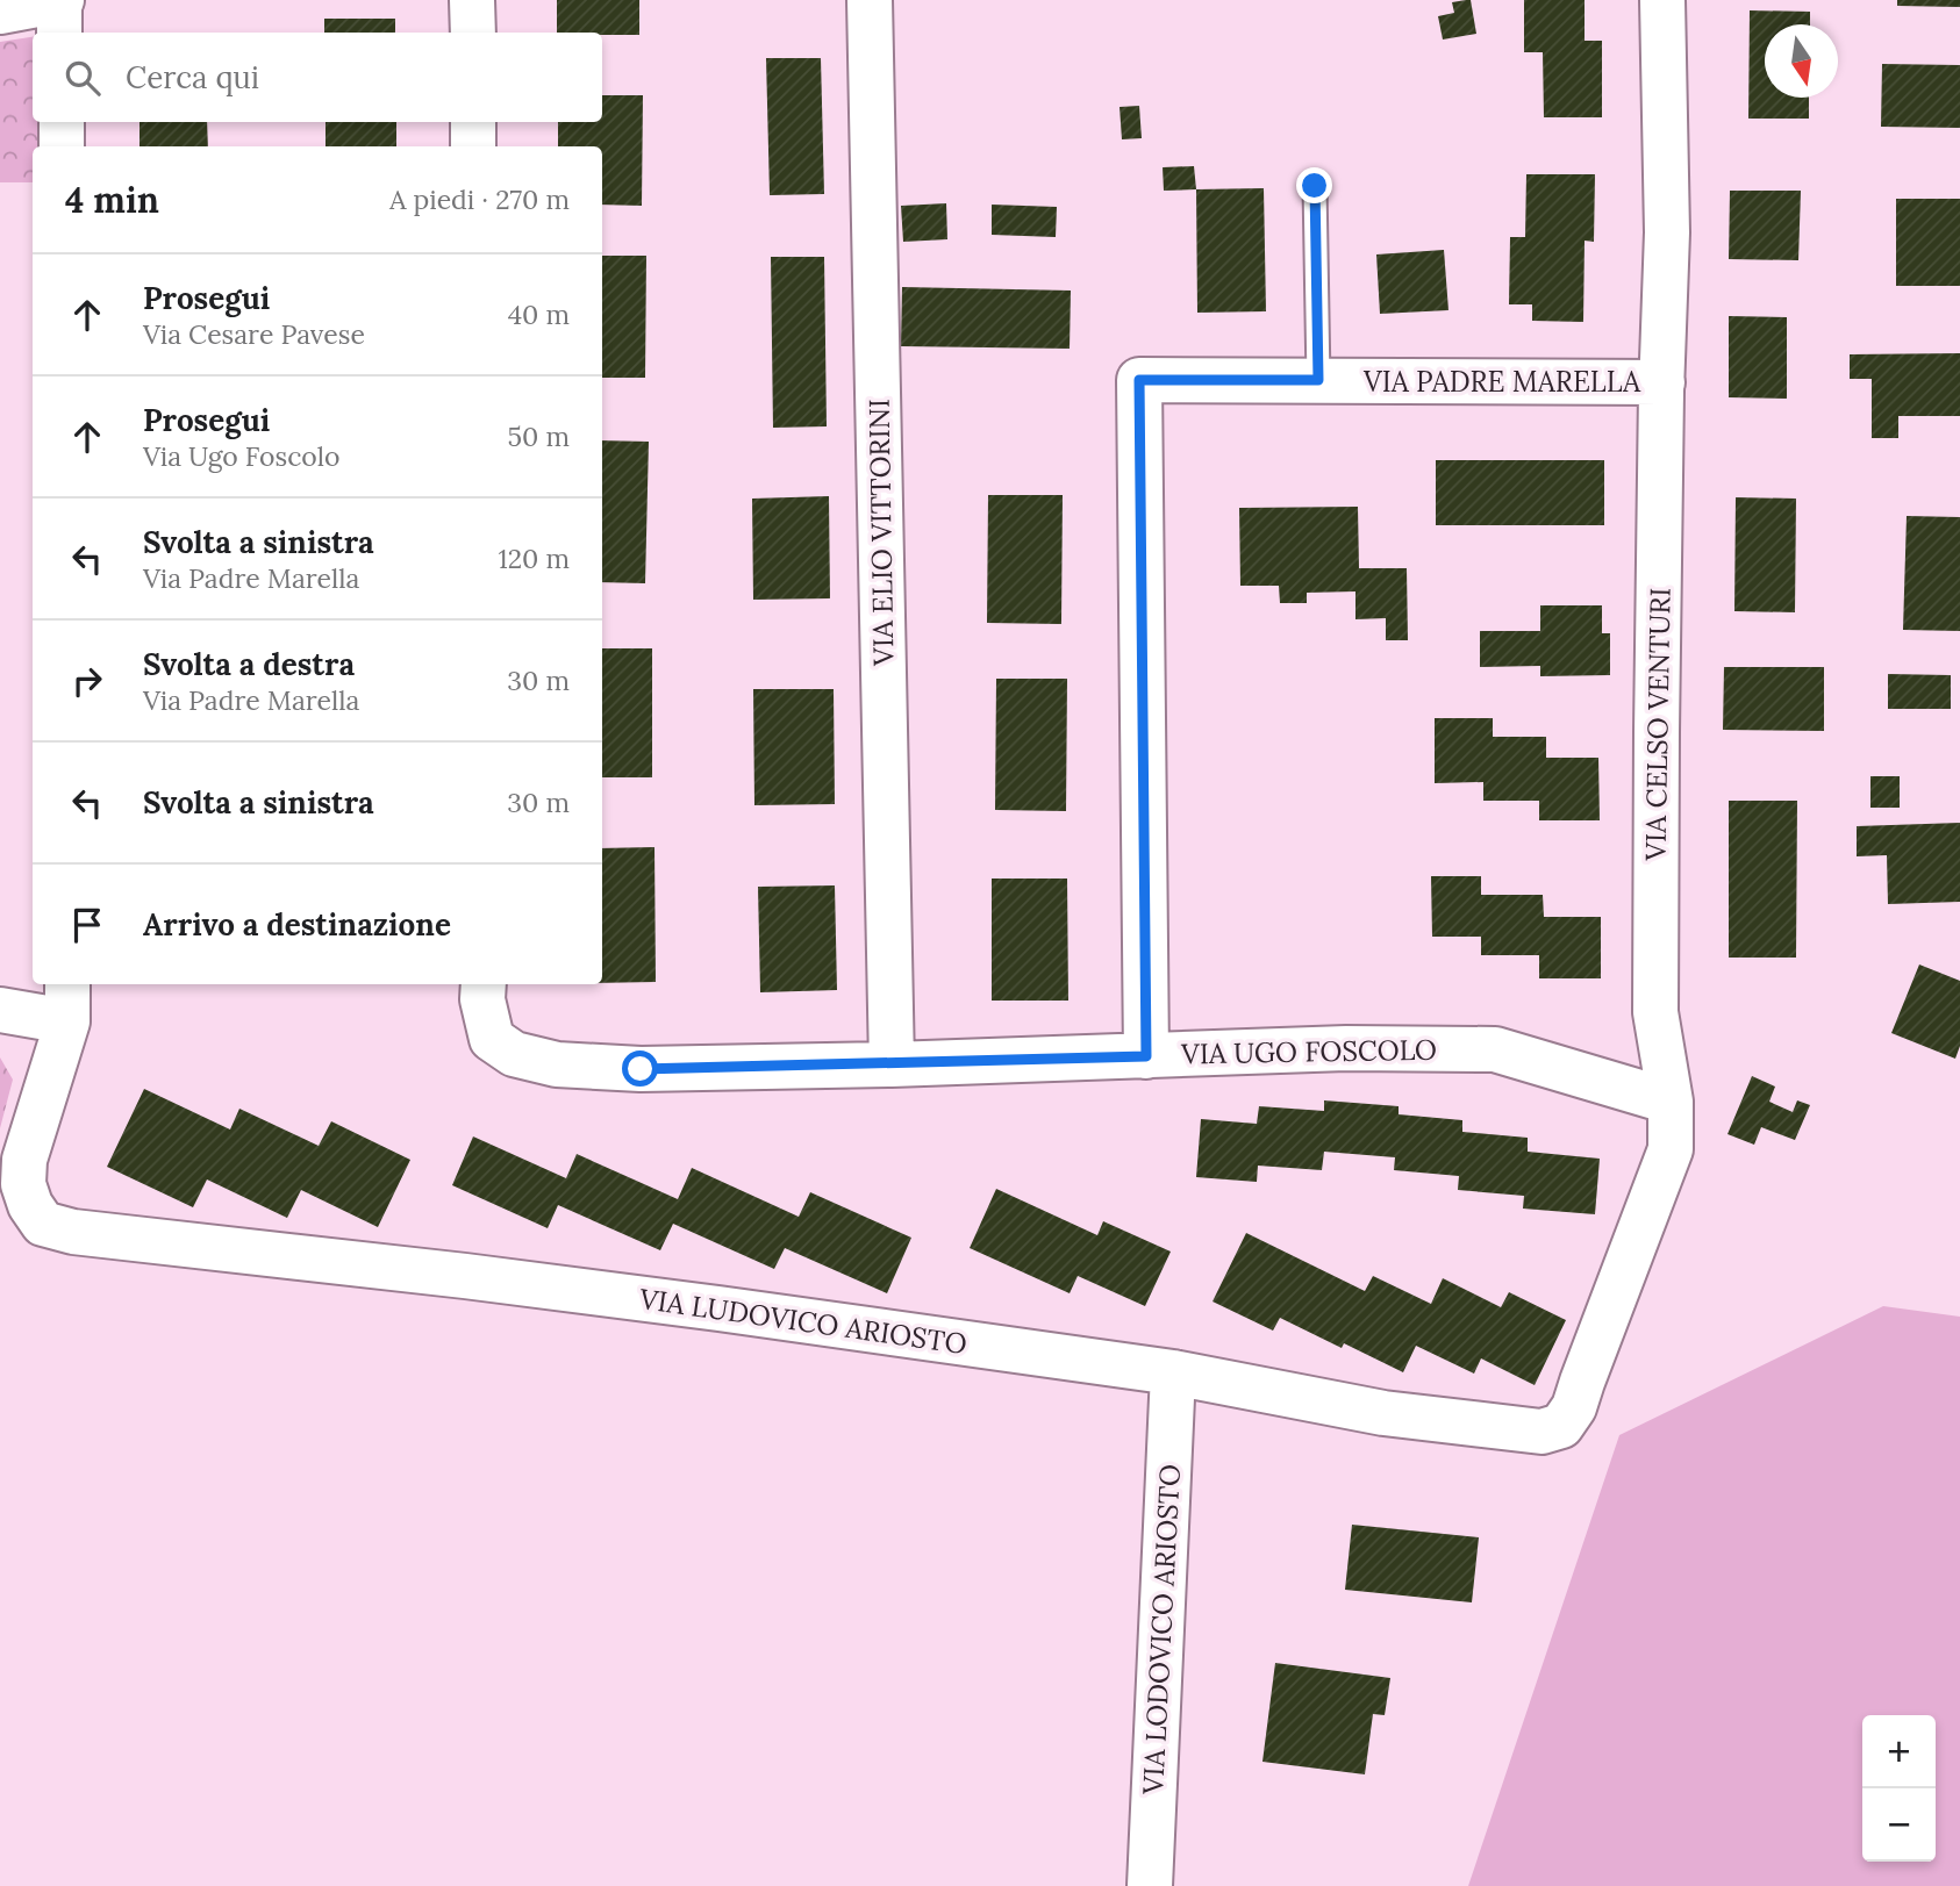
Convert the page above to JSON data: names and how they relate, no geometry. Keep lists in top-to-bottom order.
{
  "streets": {
    "street": [
      "VIA PADRE MARELLA",
      "VIA ELIO VITTORINI",
      "VIA CELSO VENTURI",
      "VIA UGO FOSCOLO",
      "VIA LUDOVICO ARIOSTO",
      "VIA LODOVICO ARIOSTO"
    ]
  },
  "crossings": [
    ["VIA PADRE MARELLA", "VIA CELSO VENTURI"],
    ["VIA PADRE MARELLA", "VIA UGO FOSCOLO"],
    ["VIA ELIO VITTORINI", "VIA UGO FOSCOLO"],
    ["VIA CELSO VENTURI", "VIA UGO FOSCOLO"],
    ["VIA CELSO VENTURI", "VIA LUDOVICO ARIOSTO"],
    ["VIA LUDOVICO ARIOSTO", "VIA LODOVICO ARIOSTO"]
  ],
  "north": "bottom",
  "page": {
    "search": "Cerca qui",
    "heading": ["4 min", "A piedi · 270 m"],
    "list": [
      ["Prosegui", "Via Cesare Pavese", "40 m"],
      ["Prosegui", "Via Ugo Foscolo", "50 m"],
      ["Svolta a sinistra", "Via Padre Marella", "120 m"],
      ["Svolta a destra", "Via Padre Marella", "30 m"],
      ["Svolta a sinistra", "30 m"],
      "Arrivo a destinazione"
    ],
    "map_buttons": ["+", "−"]
  }
}
